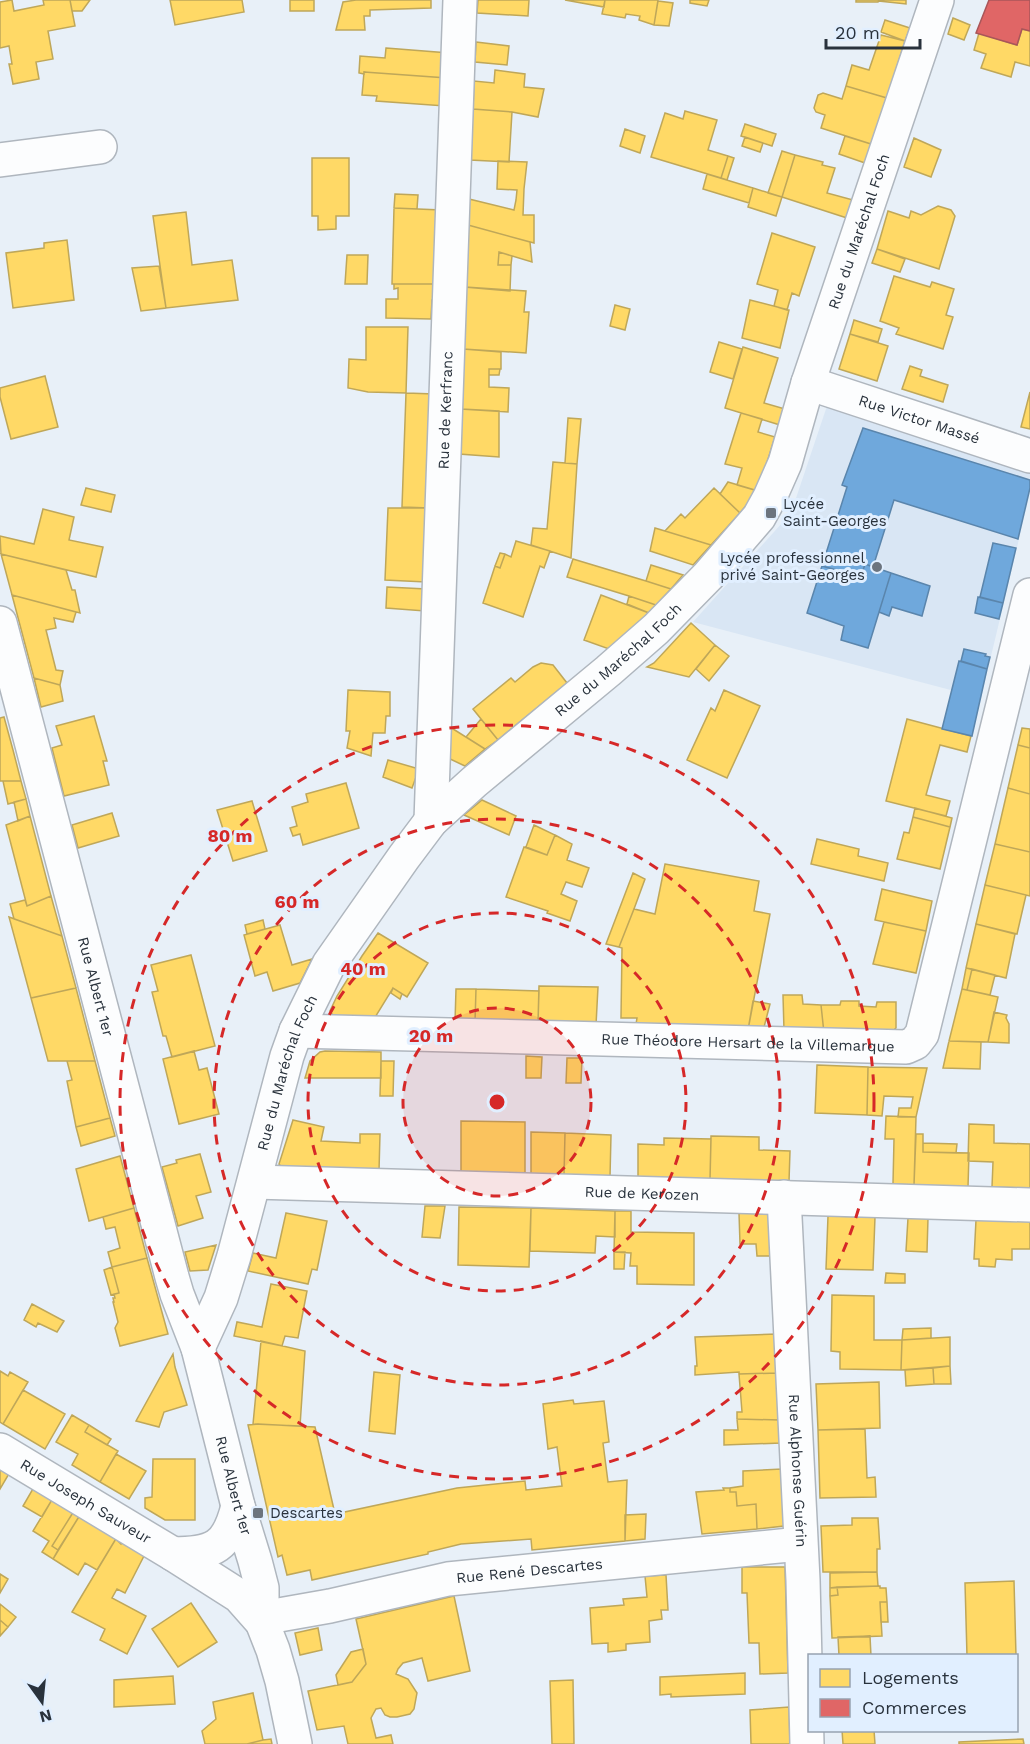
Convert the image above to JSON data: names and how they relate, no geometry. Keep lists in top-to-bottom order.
{
  "streets": {
    "street": [
      "Rue du Maréchal Foch",
      "Rue de Kerfranc",
      "Rue Victor Massé",
      "Rue Albert 1er",
      "Rue Théodore Hersart de la Villemarque",
      "Rue de Kerozen",
      "Rue Alphonse Guérin",
      "Rue Joseph Sauveur",
      "Rue René Descartes"
    ]
  },
  "crossings": [
    ["Rue du Maréchal Foch", "Rue de Kerfranc"],
    ["Rue du Maréchal Foch", "Rue Victor Massé"],
    ["Rue du Maréchal Foch", "Rue Albert 1er"],
    ["Rue du Maréchal Foch", "Rue Théodore Hersart de la Villemarque"],
    ["Rue du Maréchal Foch", "Rue de Kerozen"],
    ["Rue Albert 1er", "Rue Joseph Sauveur"],
    ["Rue Albert 1er", "Rue René Descartes"],
    ["Rue de Kerozen", "Rue Alphonse Guérin"],
    ["Rue Alphonse Guérin", "Rue René Descartes"],
    ["Rue Joseph Sauveur", "Rue René Descartes"]
  ],
  "places": {
    "transit": ["Lycée Saint-Georges", "Descartes"],
    "other": ["Lycée professionnel privé Saint-Georges"]
  },
  "legend": ["Logements", "Commerces"],
  "scale_bar": "20 m",
  "north": "bottom",
  "rings": [
    "80 m",
    "60 m",
    "40 m",
    "20 m"
  ]
}
